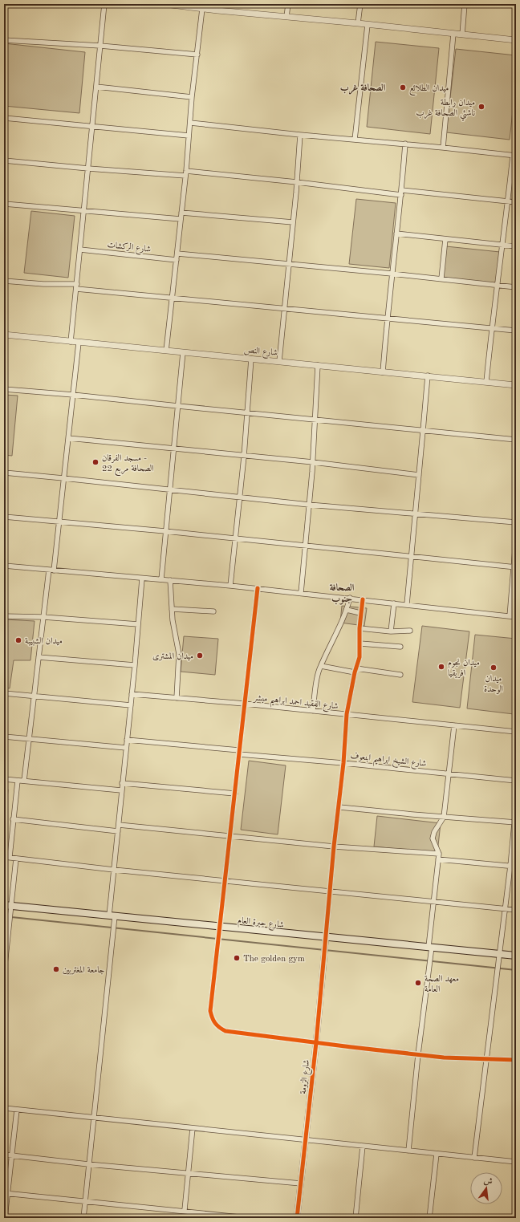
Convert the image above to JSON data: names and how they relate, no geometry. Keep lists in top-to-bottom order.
{
  "streets": {
    "main road": ["شارع جبرة العام"],
    "street": [
      "شارع الركشات",
      "شارع النص",
      "شارع الفقيد احمد ابراهيم مبشر",
      "شارع الشيخ ابراهيم ابنعوف",
      "شارع الزومة"
    ]
  },
  "crossings": [
    ["شارع جبرة العام", "شارع الزومة"]
  ],
  "districts": ["الصحافة غرب", "الصحافة جنوب"],
  "places": [
    "ميدان الطلائع",
    "ميدان رابطة ناشئي الصحافة غرب",
    "مسجد الفرقان - الصحافة مربع 22",
    "ميدان الشبيبة",
    "ميدان المشترى",
    "ميدان نجوم افريقيا",
    "ميدان الوحدة",
    "The golden gym",
    "جامعة المغتربين",
    "معهد الصحة العامة"
  ],
  "north": "top"
}
